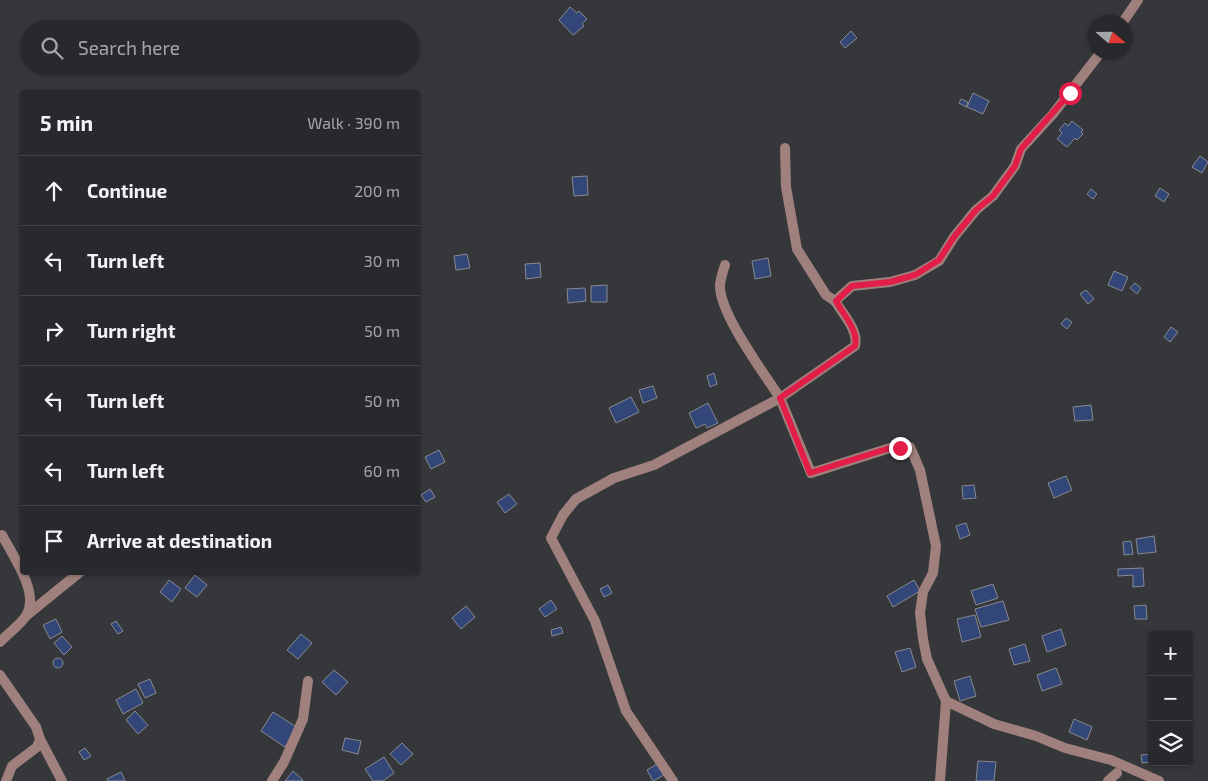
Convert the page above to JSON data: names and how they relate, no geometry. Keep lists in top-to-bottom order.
{
  "north": "right",
  "page": {
    "search": "Search here",
    "heading": ["5 min", "Walk · 390 m"],
    "list": [
      ["Continue", "200 m"],
      ["Turn left", "30 m"],
      ["Turn right", "50 m"],
      ["Turn left", "50 m"],
      ["Turn left", "60 m"],
      "Arrive at destination"
    ],
    "map_buttons": ["+", "−"]
  }
}
